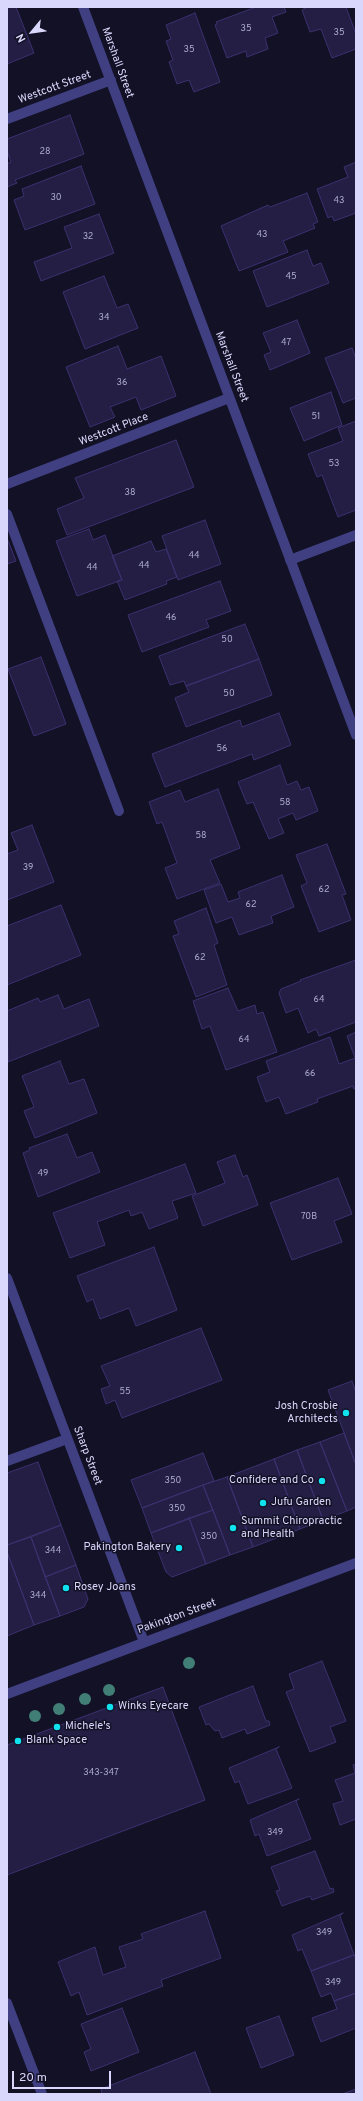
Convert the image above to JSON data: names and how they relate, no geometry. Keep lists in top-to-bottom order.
{
  "streets": {
    "street": [
      "Marshall Street",
      "Westcott Street",
      "Westcott Place",
      "Sharp Street",
      "Pakington Street"
    ]
  },
  "crossings": [
    ["Marshall Street", "Westcott Street"],
    ["Marshall Street", "Westcott Place"],
    ["Sharp Street", "Pakington Street"]
  ],
  "places": [
    "Josh Crosbie Architects",
    "Confidere and Co",
    "Jufu Garden",
    "Summit Chiropractic and Health",
    "Pakington Bakery",
    "Rosey Joans",
    "Winks Eyecare",
    "Michele's",
    "Blank Space"
  ],
  "house_numbers": [
    "35",
    "35",
    "35",
    "28",
    "30",
    "43",
    "43",
    "32",
    "45",
    "34",
    "47",
    "36",
    "51",
    "53",
    "38",
    "44",
    "44",
    "44",
    "46",
    "50",
    "50",
    "56",
    "58",
    "58",
    "39",
    "62",
    "62",
    "62",
    "64",
    "64",
    "66",
    "49",
    "70B",
    "55",
    "350",
    "350",
    "350",
    "344",
    "344",
    "343-347",
    "349",
    "349",
    "349"
  ],
  "scale_bar": "20 m",
  "north": "bottom left"
}
